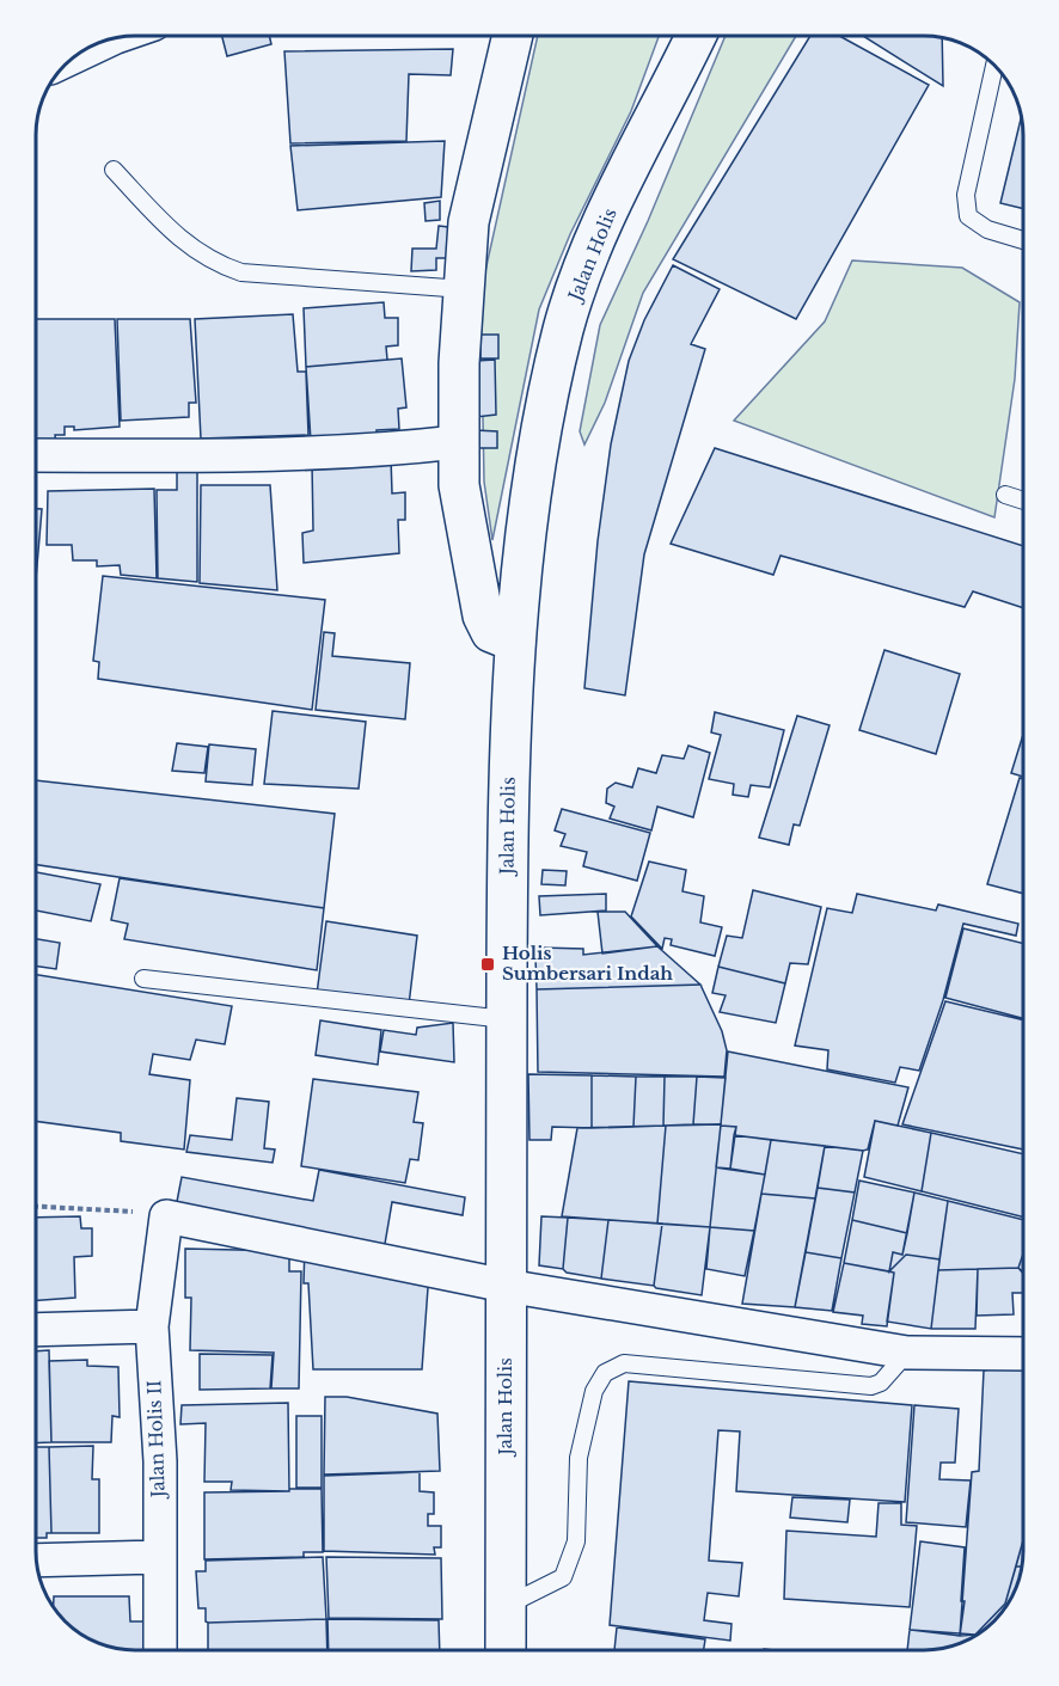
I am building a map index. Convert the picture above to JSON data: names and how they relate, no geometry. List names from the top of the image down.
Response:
{
  "streets": {
    "street": ["Jalan Holis", "Jalan Holis II"]
  },
  "places": {
    "transit": ["Holis Sumbersari Indah"]
  }
}
